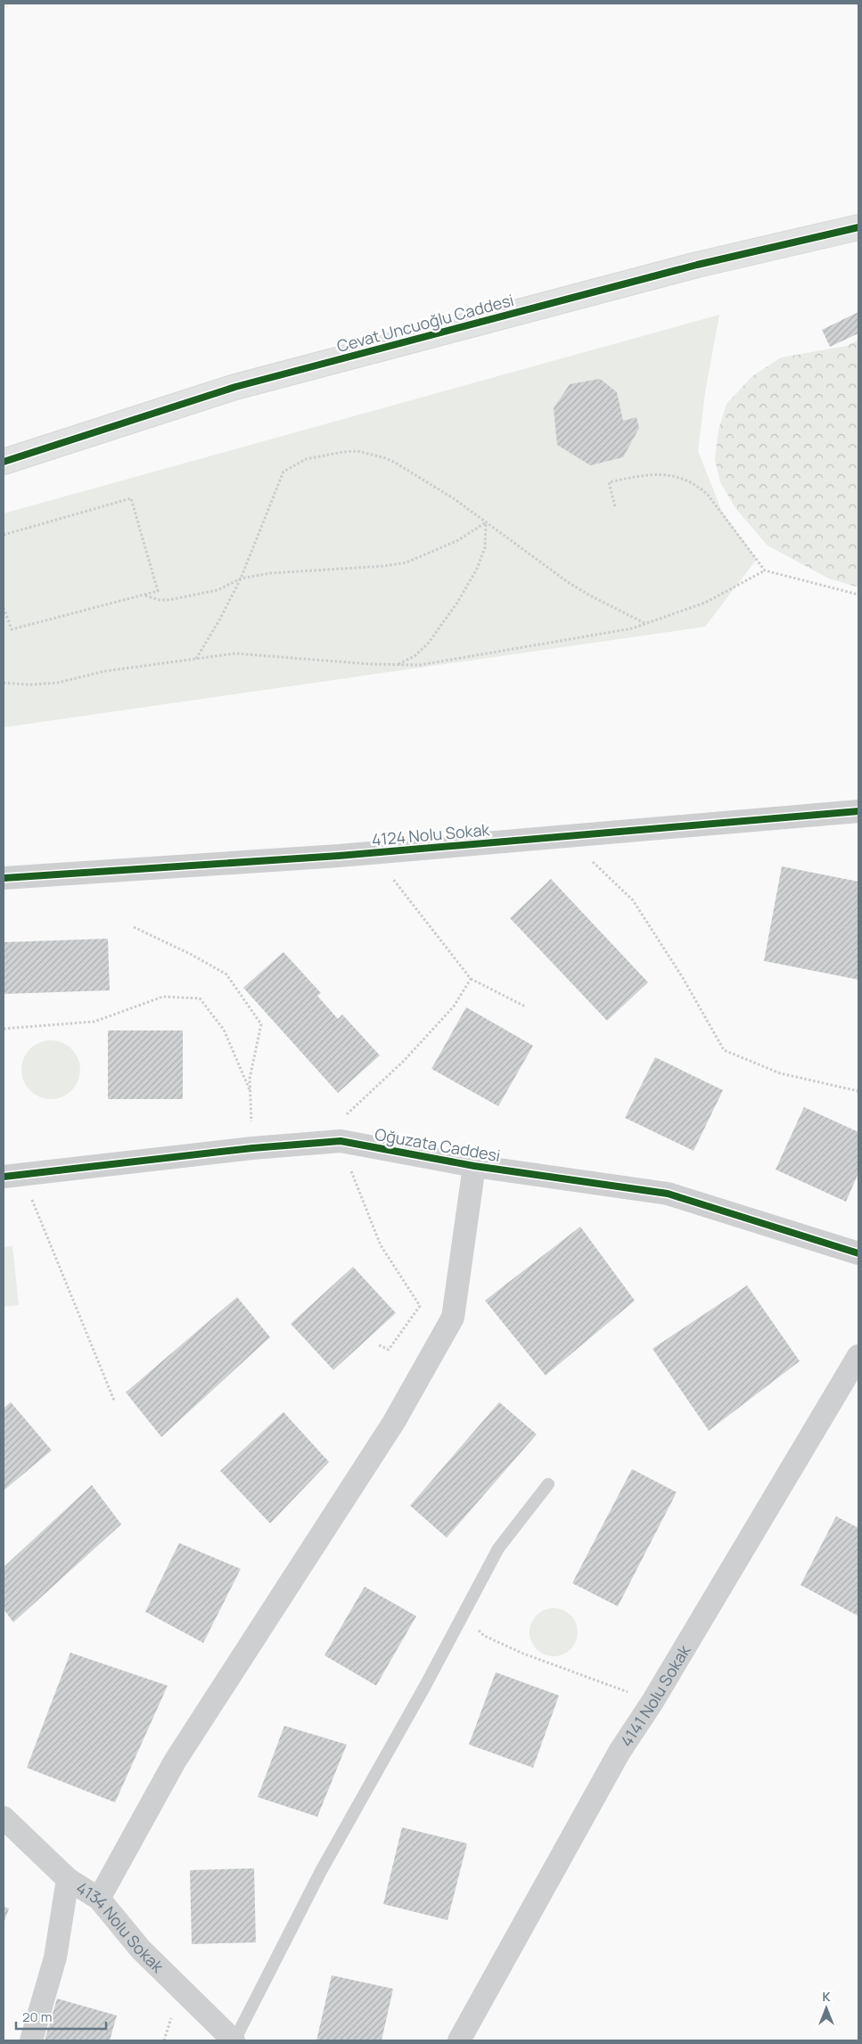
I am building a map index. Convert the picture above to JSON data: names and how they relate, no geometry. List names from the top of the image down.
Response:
{
  "streets": {
    "street": [
      "Cevat Uncuoğlu Caddesi",
      "4124 Nolu Sokak",
      "Oğuzata Caddesi",
      "4141 Nolu Sokak",
      "4134 Nolu Sokak"
    ]
  },
  "scale_bar": "20 m",
  "north": "top"
}
